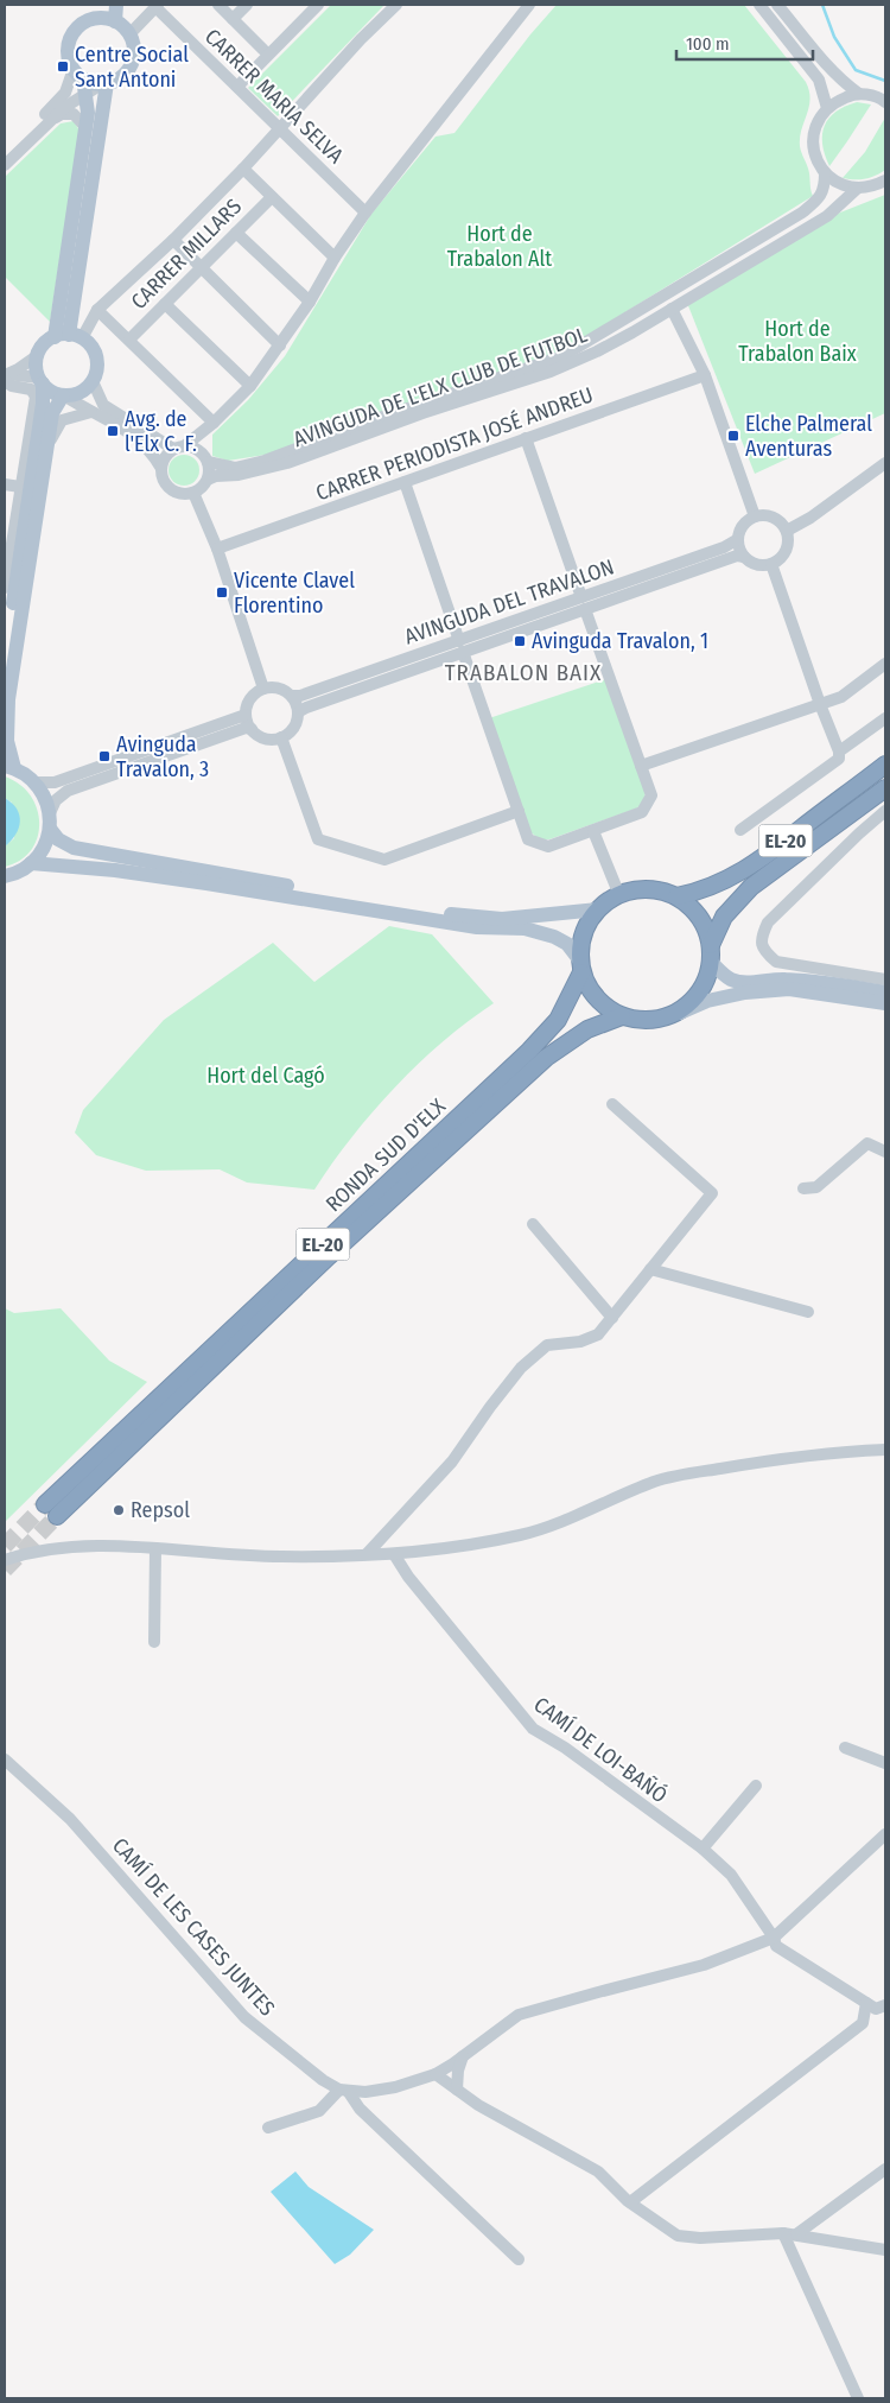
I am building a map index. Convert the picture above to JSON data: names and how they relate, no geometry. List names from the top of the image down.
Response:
{
  "streets": {
    "highway": ["EL-20", "RONDA SUD D'ELX"],
    "street": [
      "CARRER MARIA SELVA",
      "CARRER MILLARS",
      "AVINGUDA DE L'ELX CLUB DE FUTBOL",
      "CARRER PERIODISTA JOSÉ ANDREU",
      "AVINGUDA DEL TRAVALON",
      "CAMÍ DE LOI-BAÑÓ",
      "CAMÍ DE LES CASES JUNTES"
    ]
  },
  "crossings": [
    ["EL-20", "RONDA SUD D'ELX"]
  ],
  "districts": ["TRABALON BAIX"],
  "parks": ["Hort de Trabalon Alt", "Hort de Trabalon Baix", "Hort del Cagó"],
  "places": {
    "transit": [
      "Centre Social Sant Antoni",
      "Avg. de l'Elx C. F.",
      "Elche Palmeral Aventuras",
      "Vicente Clavel Florentino",
      "Avinguda Travalon, 1",
      "Avinguda Travalon, 3"
    ],
    "other": ["Repsol"]
  },
  "scale_bar": "100 m"
}
